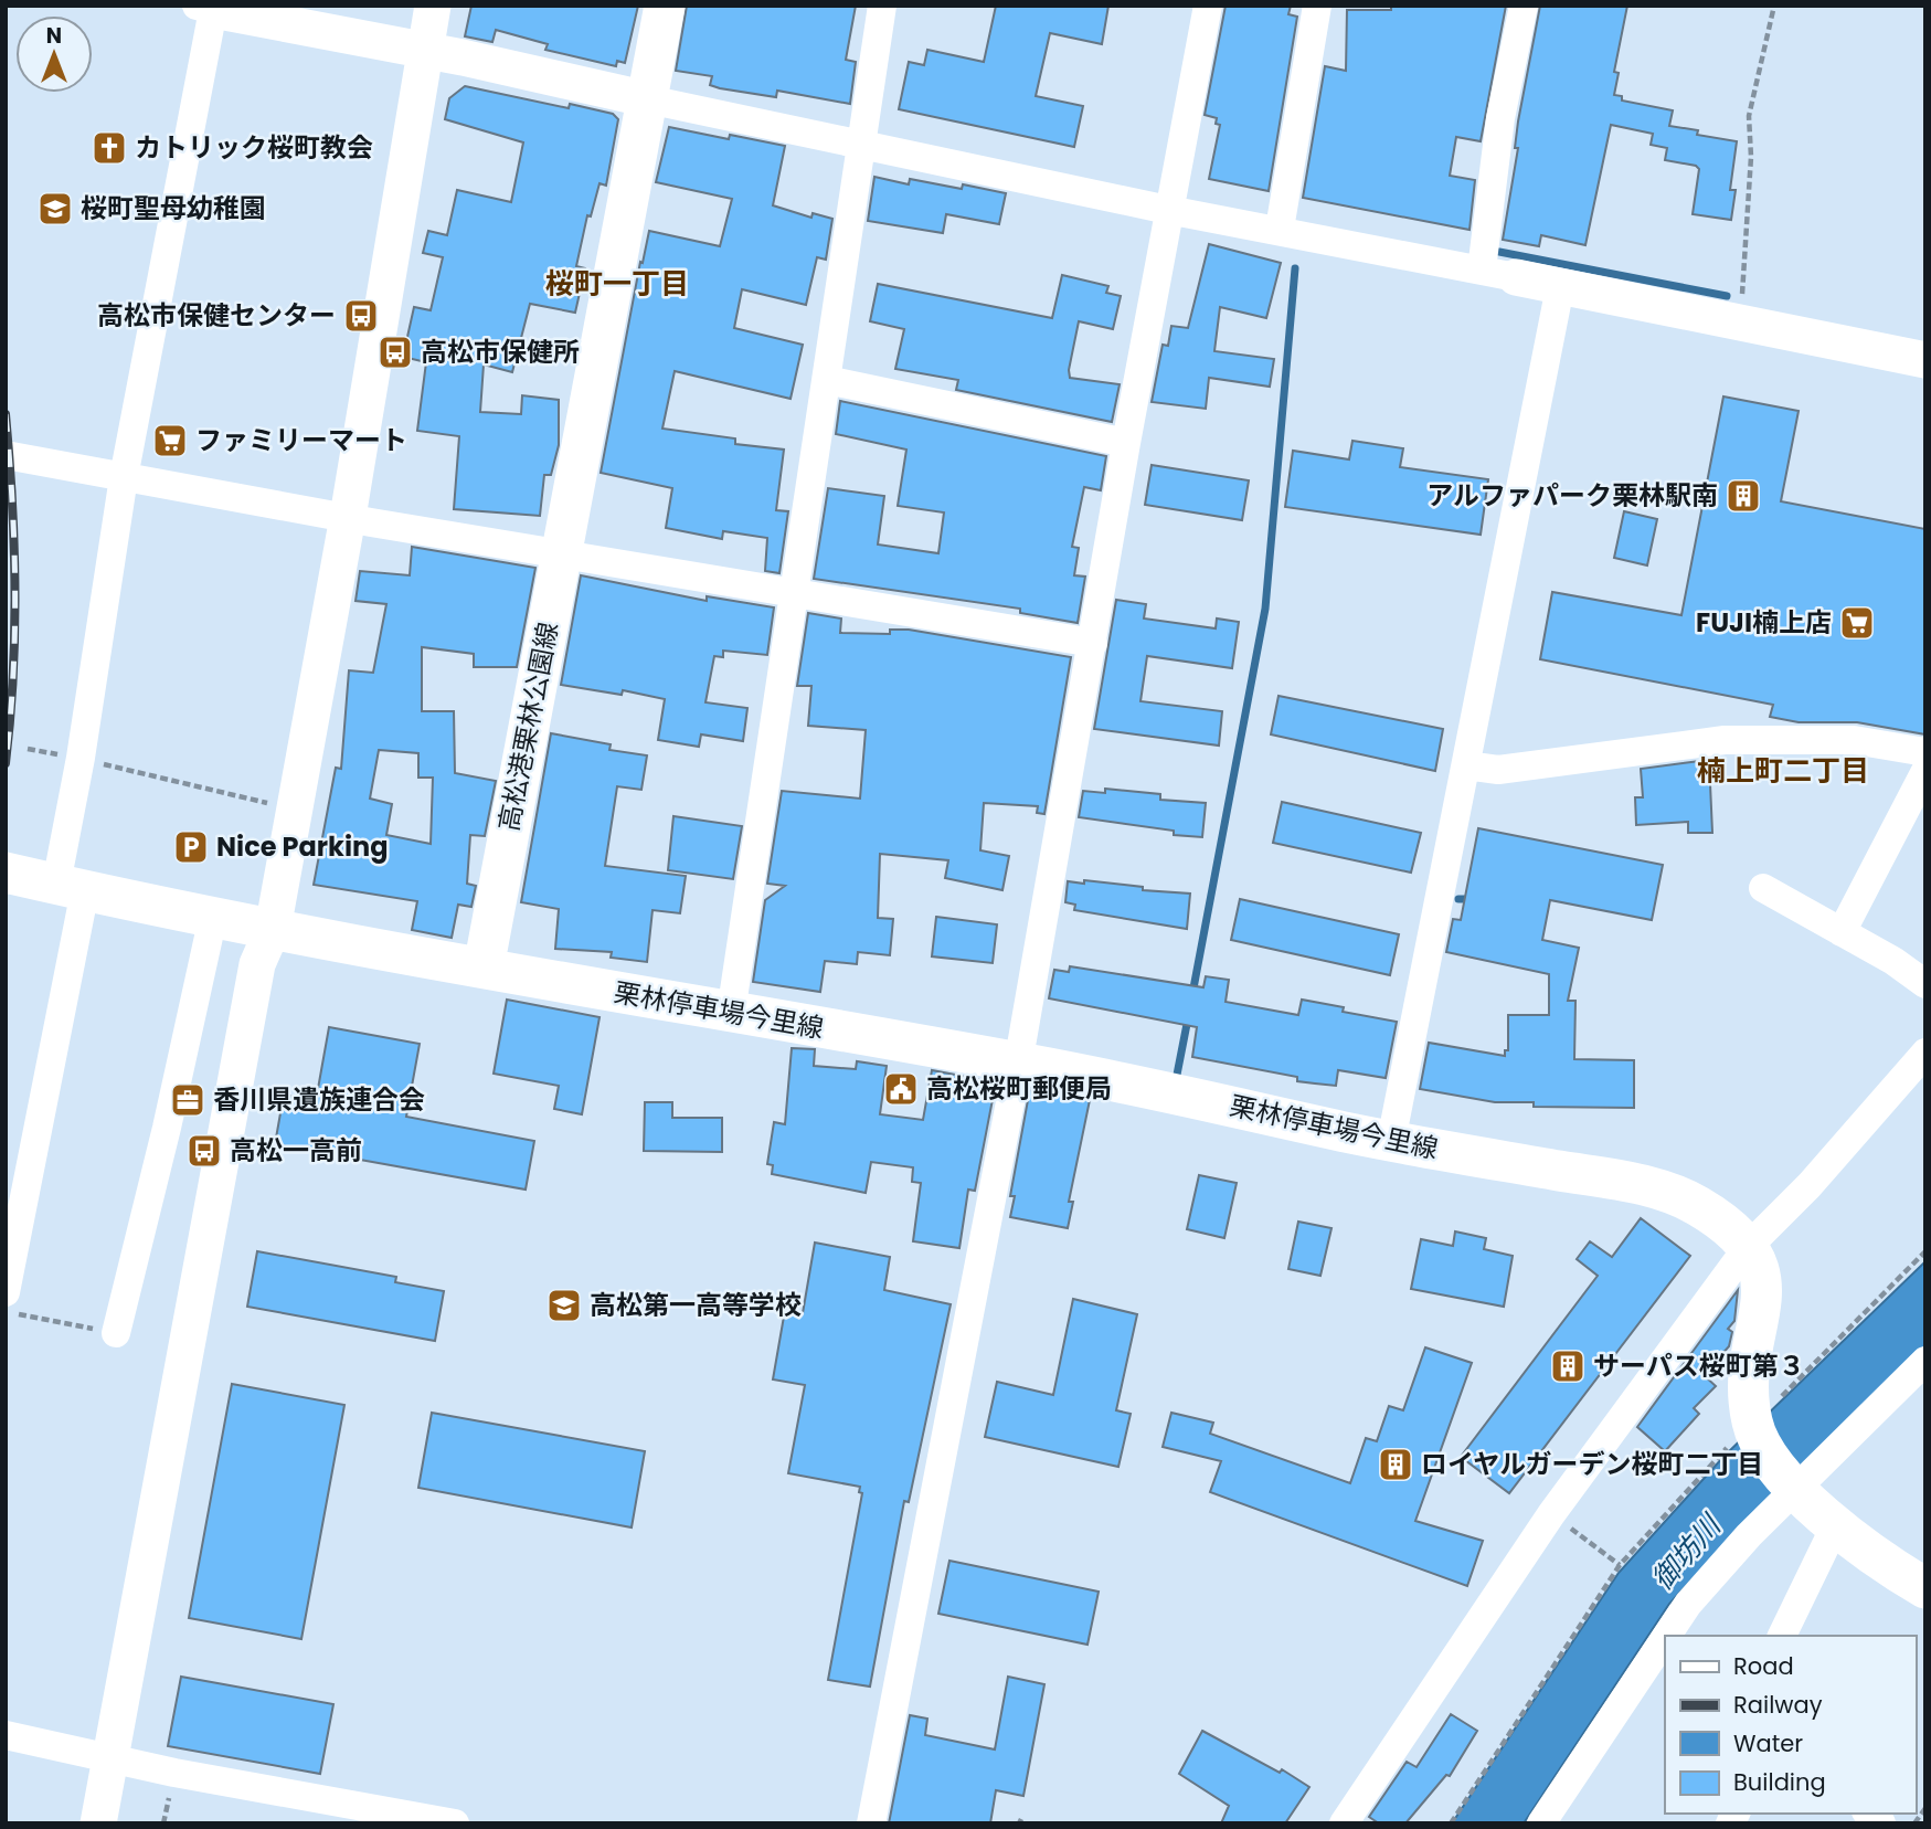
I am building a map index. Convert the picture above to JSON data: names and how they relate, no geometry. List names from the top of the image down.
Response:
{
  "streets": {
    "main road": ["高松港栗林公園線", "栗林停車場今里線"]
  },
  "crossings": [
    ["高松港栗林公園線", "栗林停車場今里線"]
  ],
  "districts": ["桜町一丁目", "楠上町二丁目"],
  "water": ["御坊川"],
  "places": {
    "church": ["カトリック桜町教会"],
    "school or university": ["桜町聖母幼稚園", "高松第一高等学校"],
    "bus stop": ["高松市保健センター", "高松市保健所", "高松一高前"],
    "supermarket": ["ファミリーマート", "FUJI楠上店"],
    "building": ["アルファパーク栗林駅南", "サーパス桜町第３", "ロイヤルガーデン桜町二丁目"],
    "parking": ["Nice Parking"],
    "public building": ["高松桜町郵便局"],
    "office": ["香川県遺族連合会"]
  },
  "legend": [
    "Road",
    "Railway",
    "Water",
    "Building"
  ],
  "north": "top"
}
